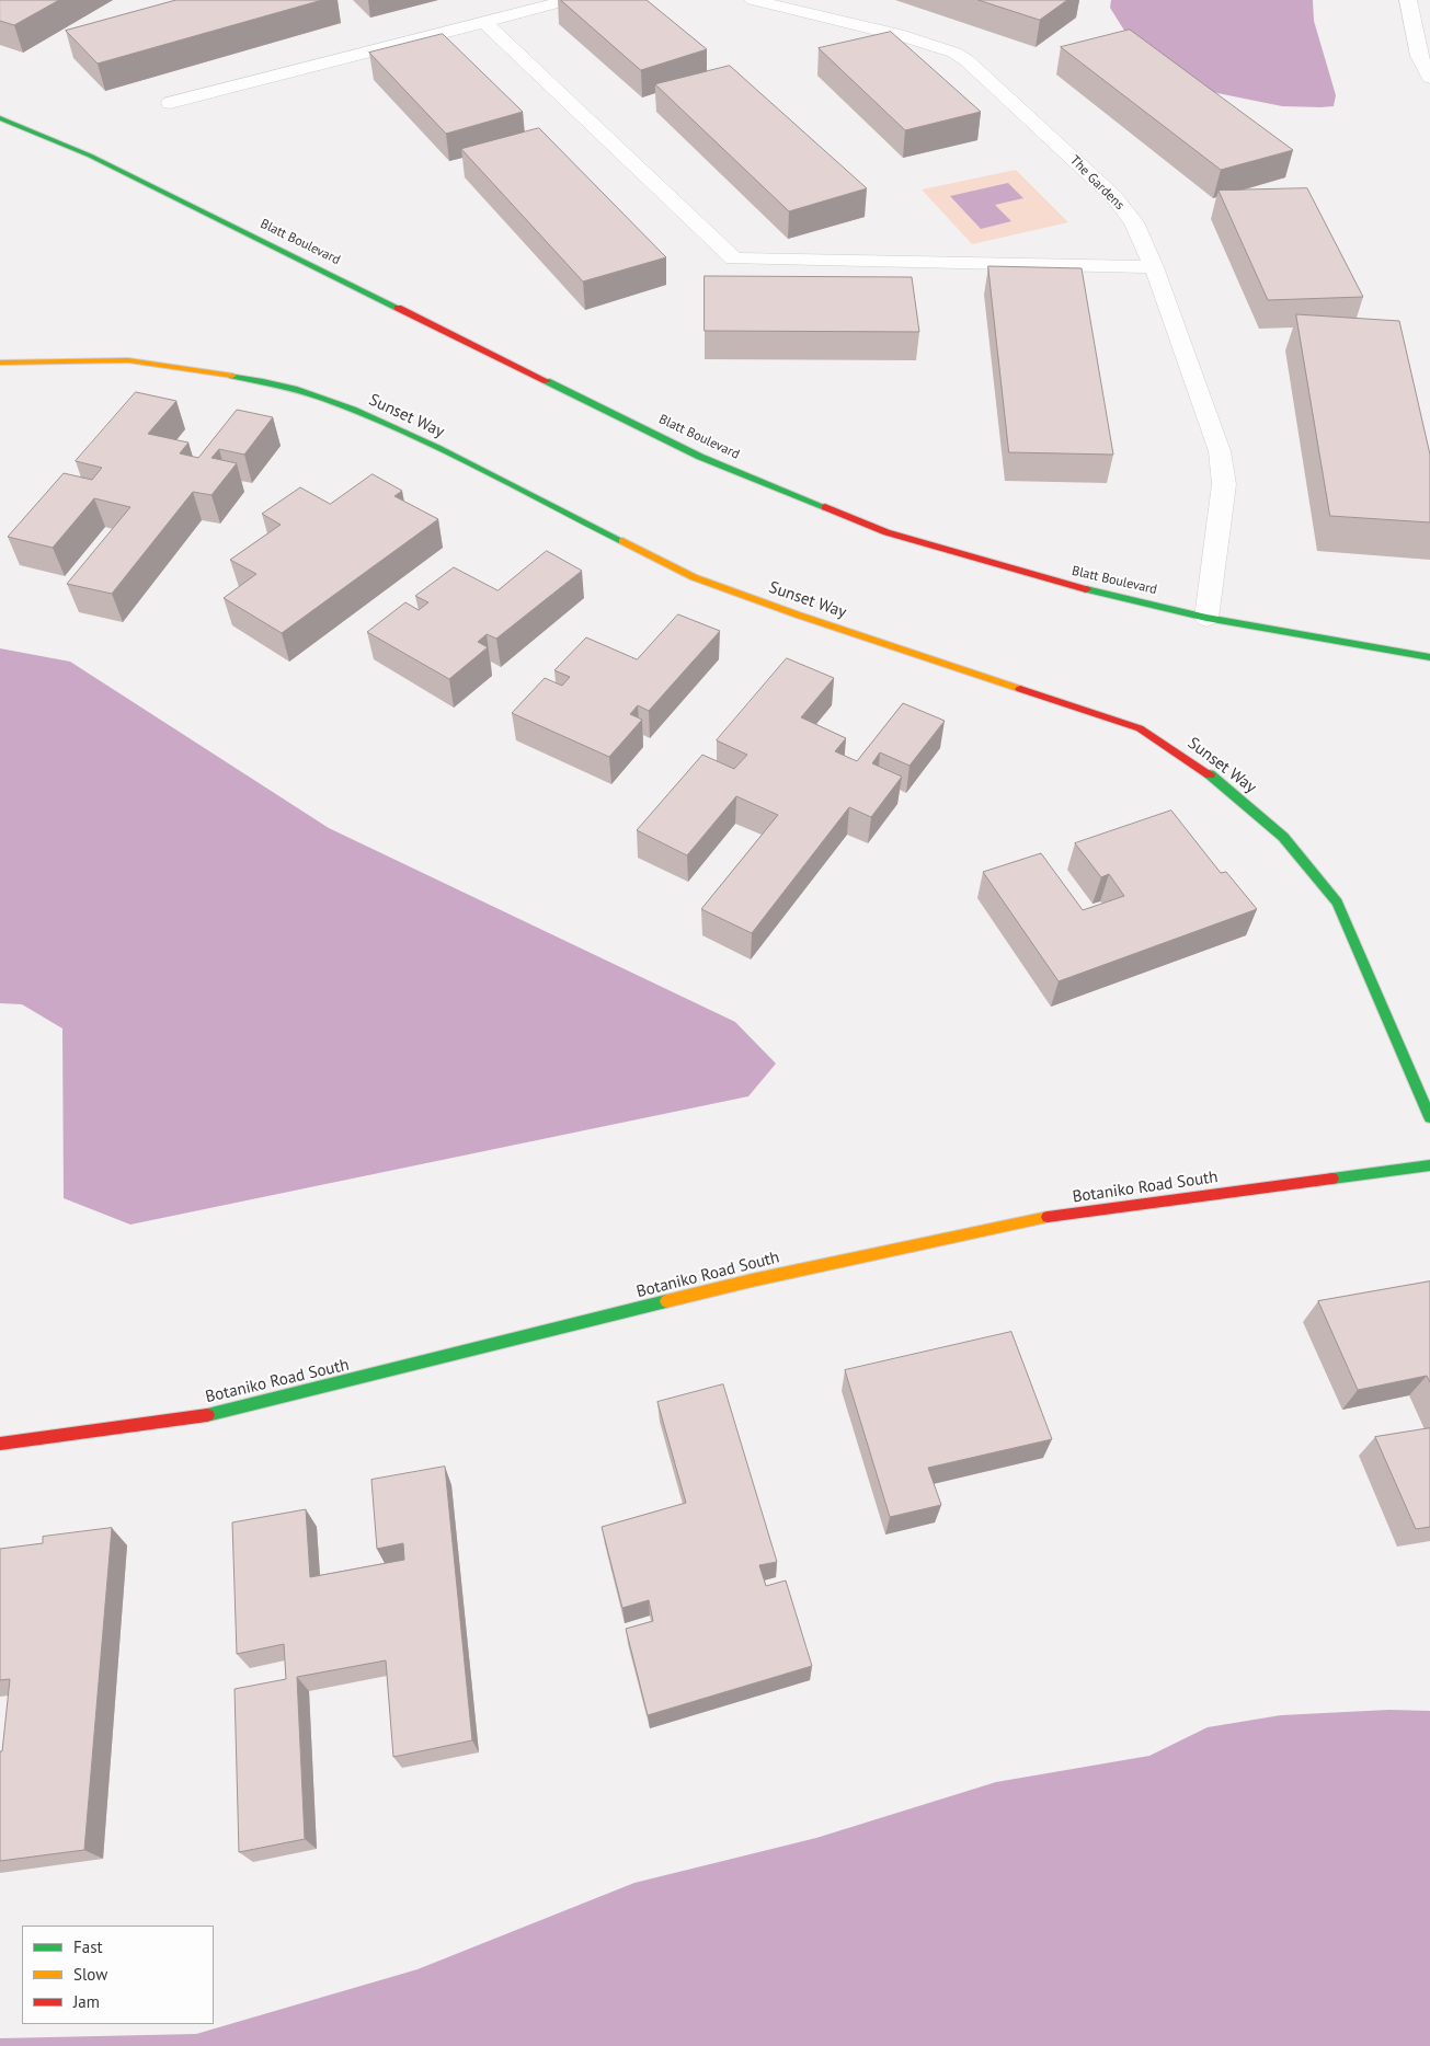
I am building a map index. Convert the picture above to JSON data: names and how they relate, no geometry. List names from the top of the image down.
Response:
{
  "streets": {
    "street": [
      "The Gardens",
      "Blatt Boulevard",
      "Sunset Way",
      "Botaniko Road South"
    ]
  },
  "crossings": [
    ["The Gardens", "Blatt Boulevard"]
  ],
  "legend": ["Fast", "Slow", "Jam"]
}
